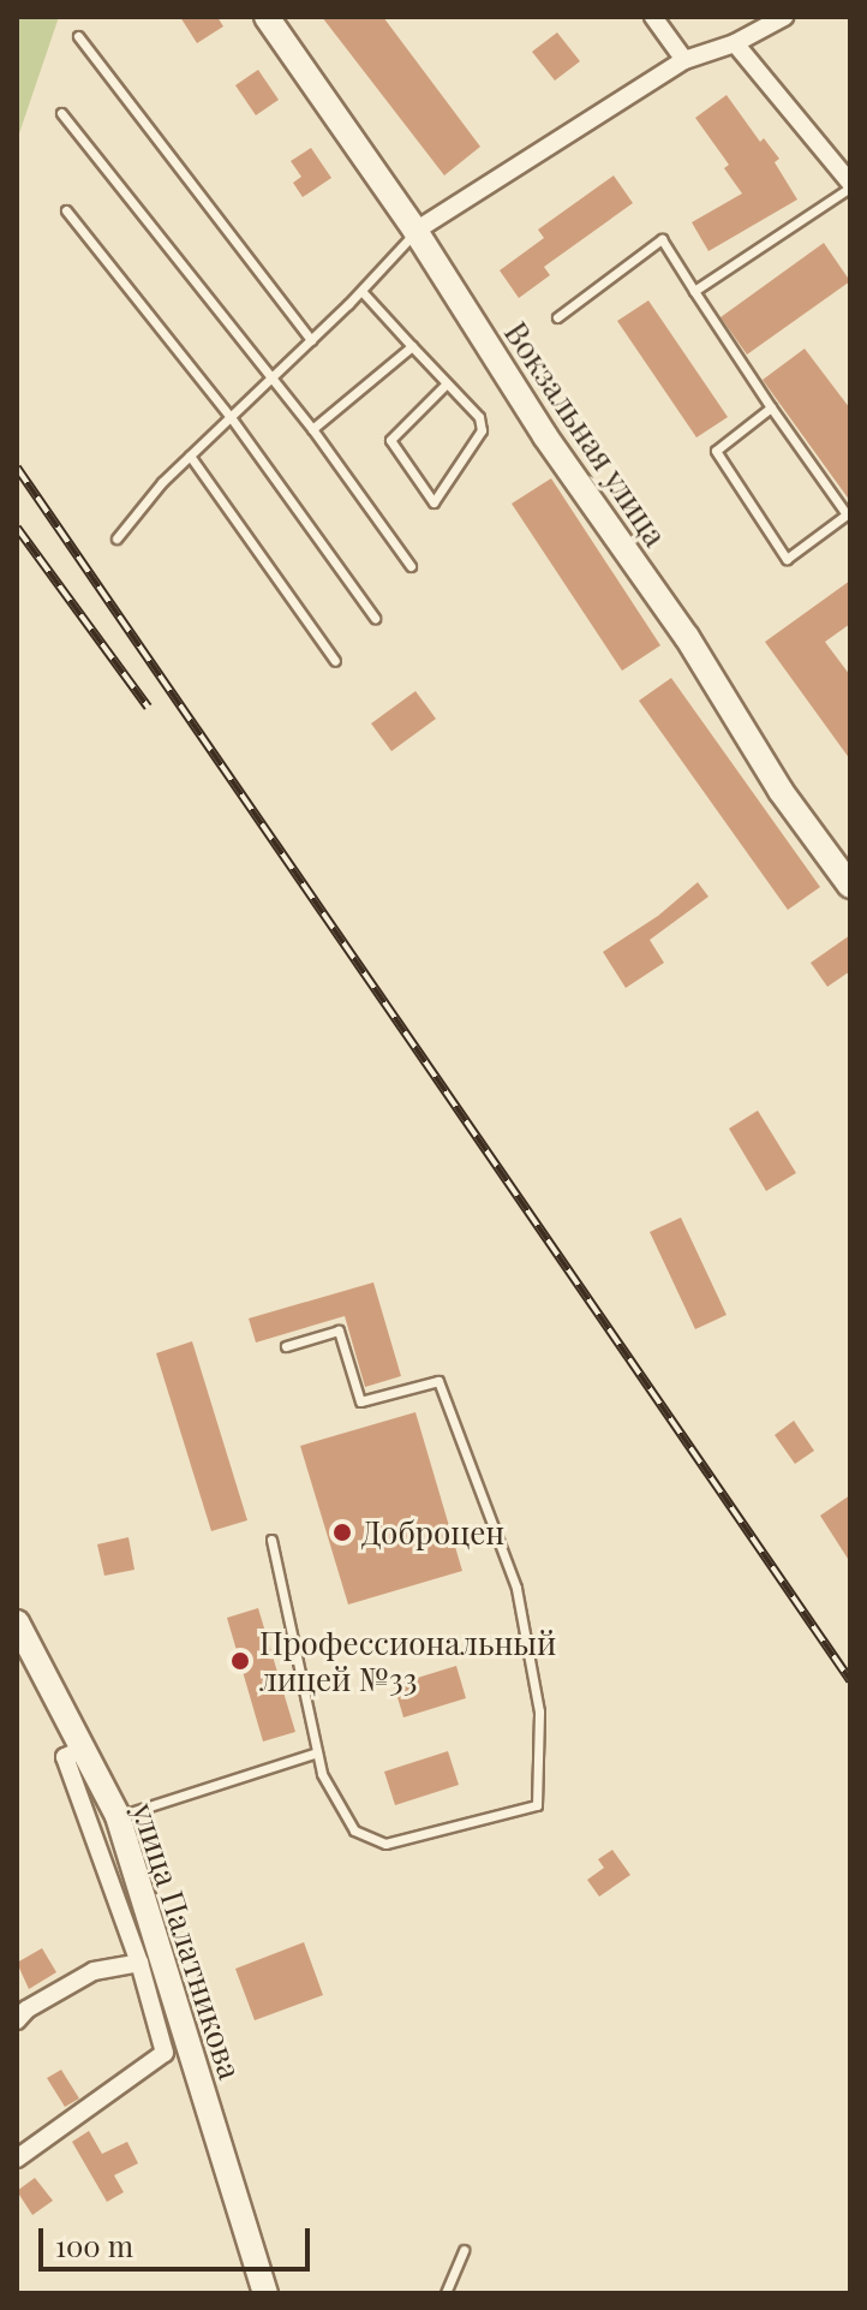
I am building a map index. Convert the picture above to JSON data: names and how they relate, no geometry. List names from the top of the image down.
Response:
{
  "streets": {
    "main road": ["Вокзальная улица", "улица Палатникова"]
  },
  "places": ["Доброцен", "Профессиональный лицей №33"],
  "scale_bar": "100 m"
}
